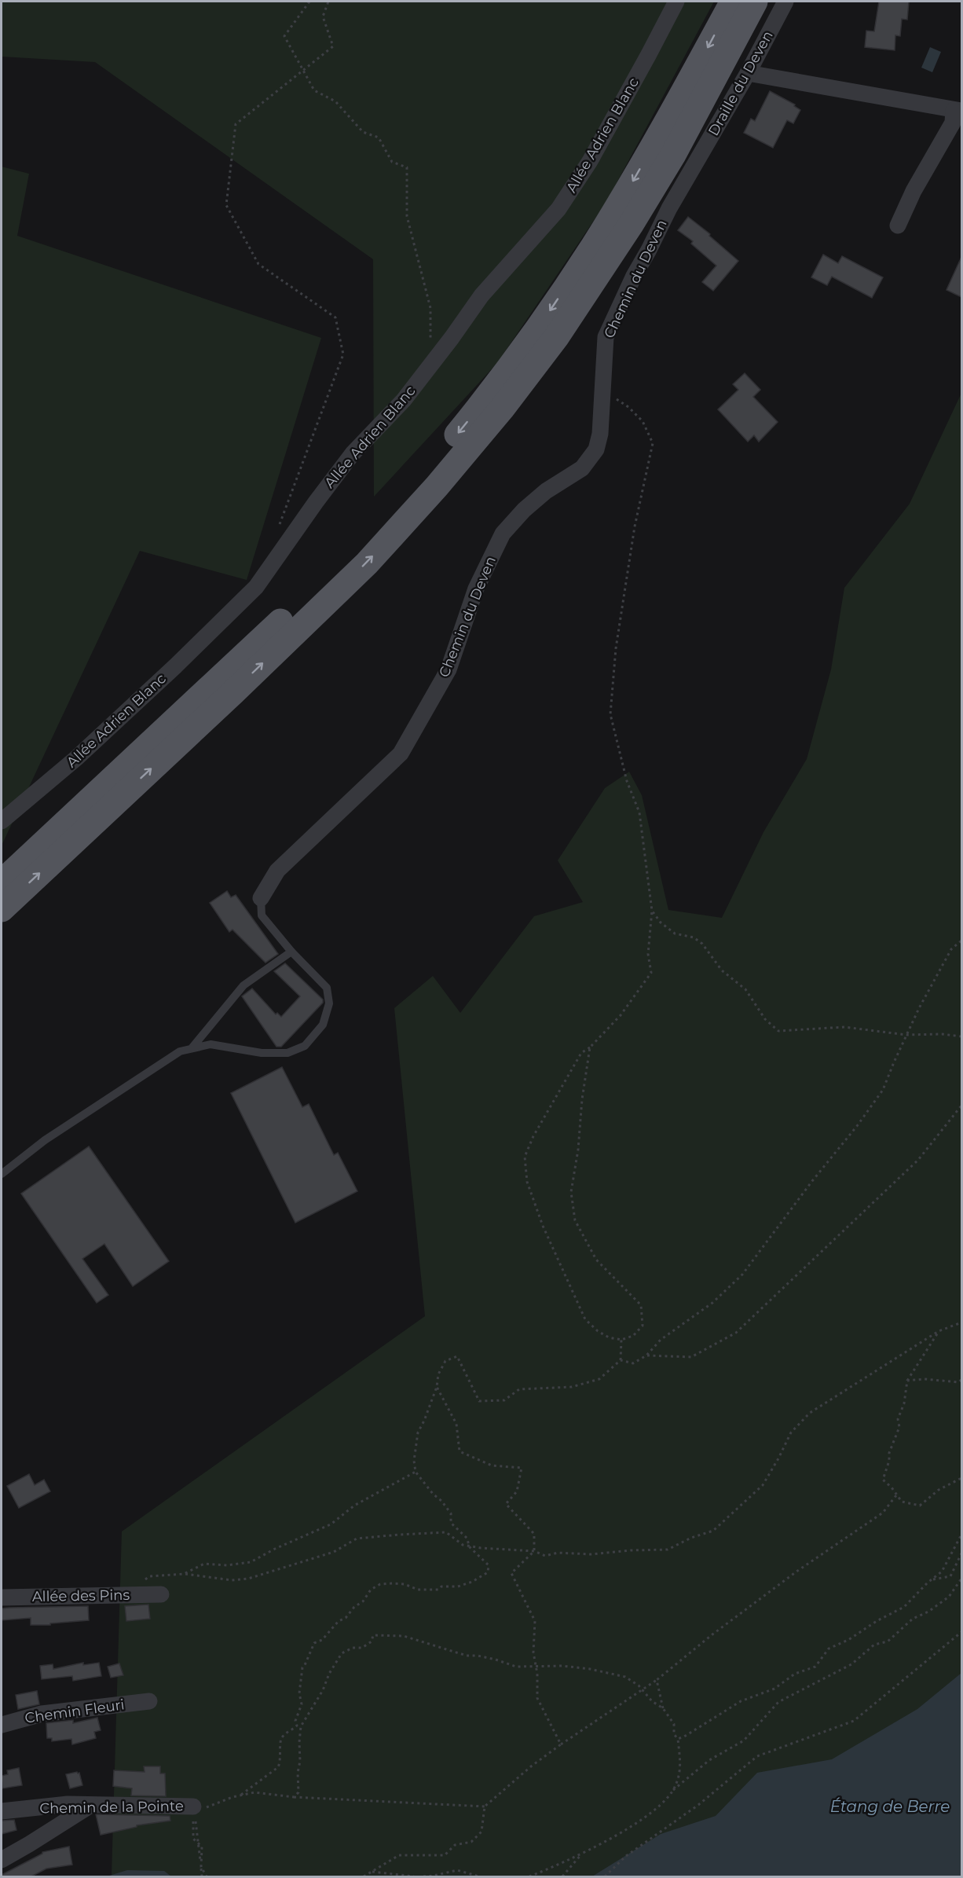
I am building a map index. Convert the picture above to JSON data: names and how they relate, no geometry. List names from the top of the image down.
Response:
{
  "streets": {
    "street": [
      "Draille du Deven",
      "Allée Adrien Blanc",
      "Chemin du Deven",
      "Allée des Pins",
      "Chemin Fleuri",
      "Chemin de la Pointe"
    ]
  },
  "crossings": [
    ["Draille du Deven", "Chemin du Deven"]
  ],
  "water": ["Étang de Berre"]
}
